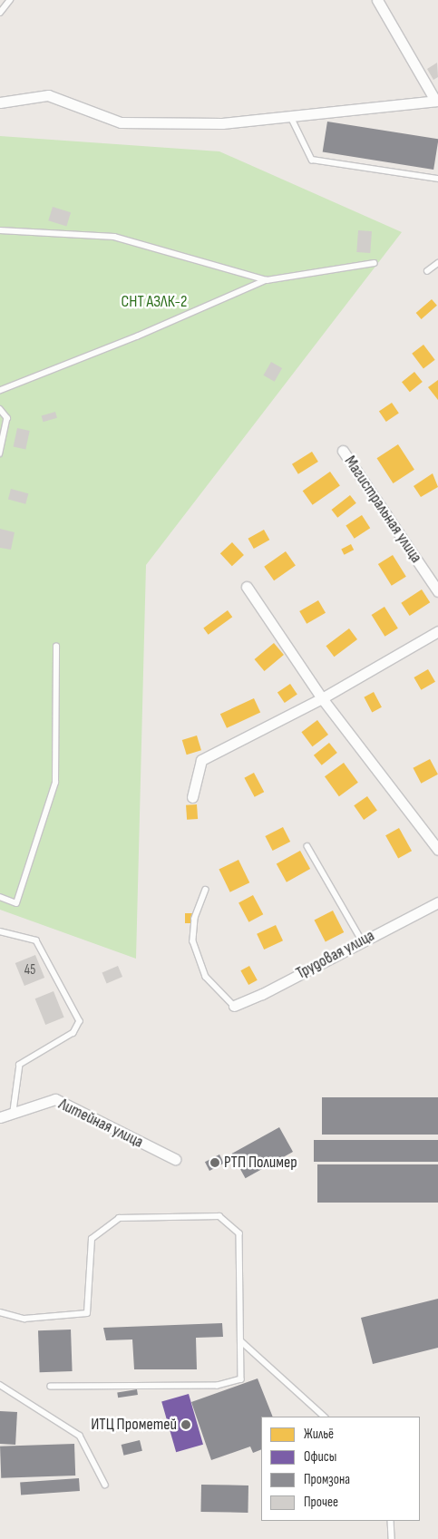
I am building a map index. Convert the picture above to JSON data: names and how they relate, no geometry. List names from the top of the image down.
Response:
{
  "streets": {
    "street": ["Магистральная улица", "Трудовая улица", "Литейная улица"]
  },
  "parks": ["СНТ АЗЛК-2"],
  "places": ["РТП Полимер", "ИТЦ Прометей"],
  "house_numbers": ["45"],
  "legend": [
    "Жильё",
    "Офисы",
    "Промзона",
    "Прочее"
  ]
}
